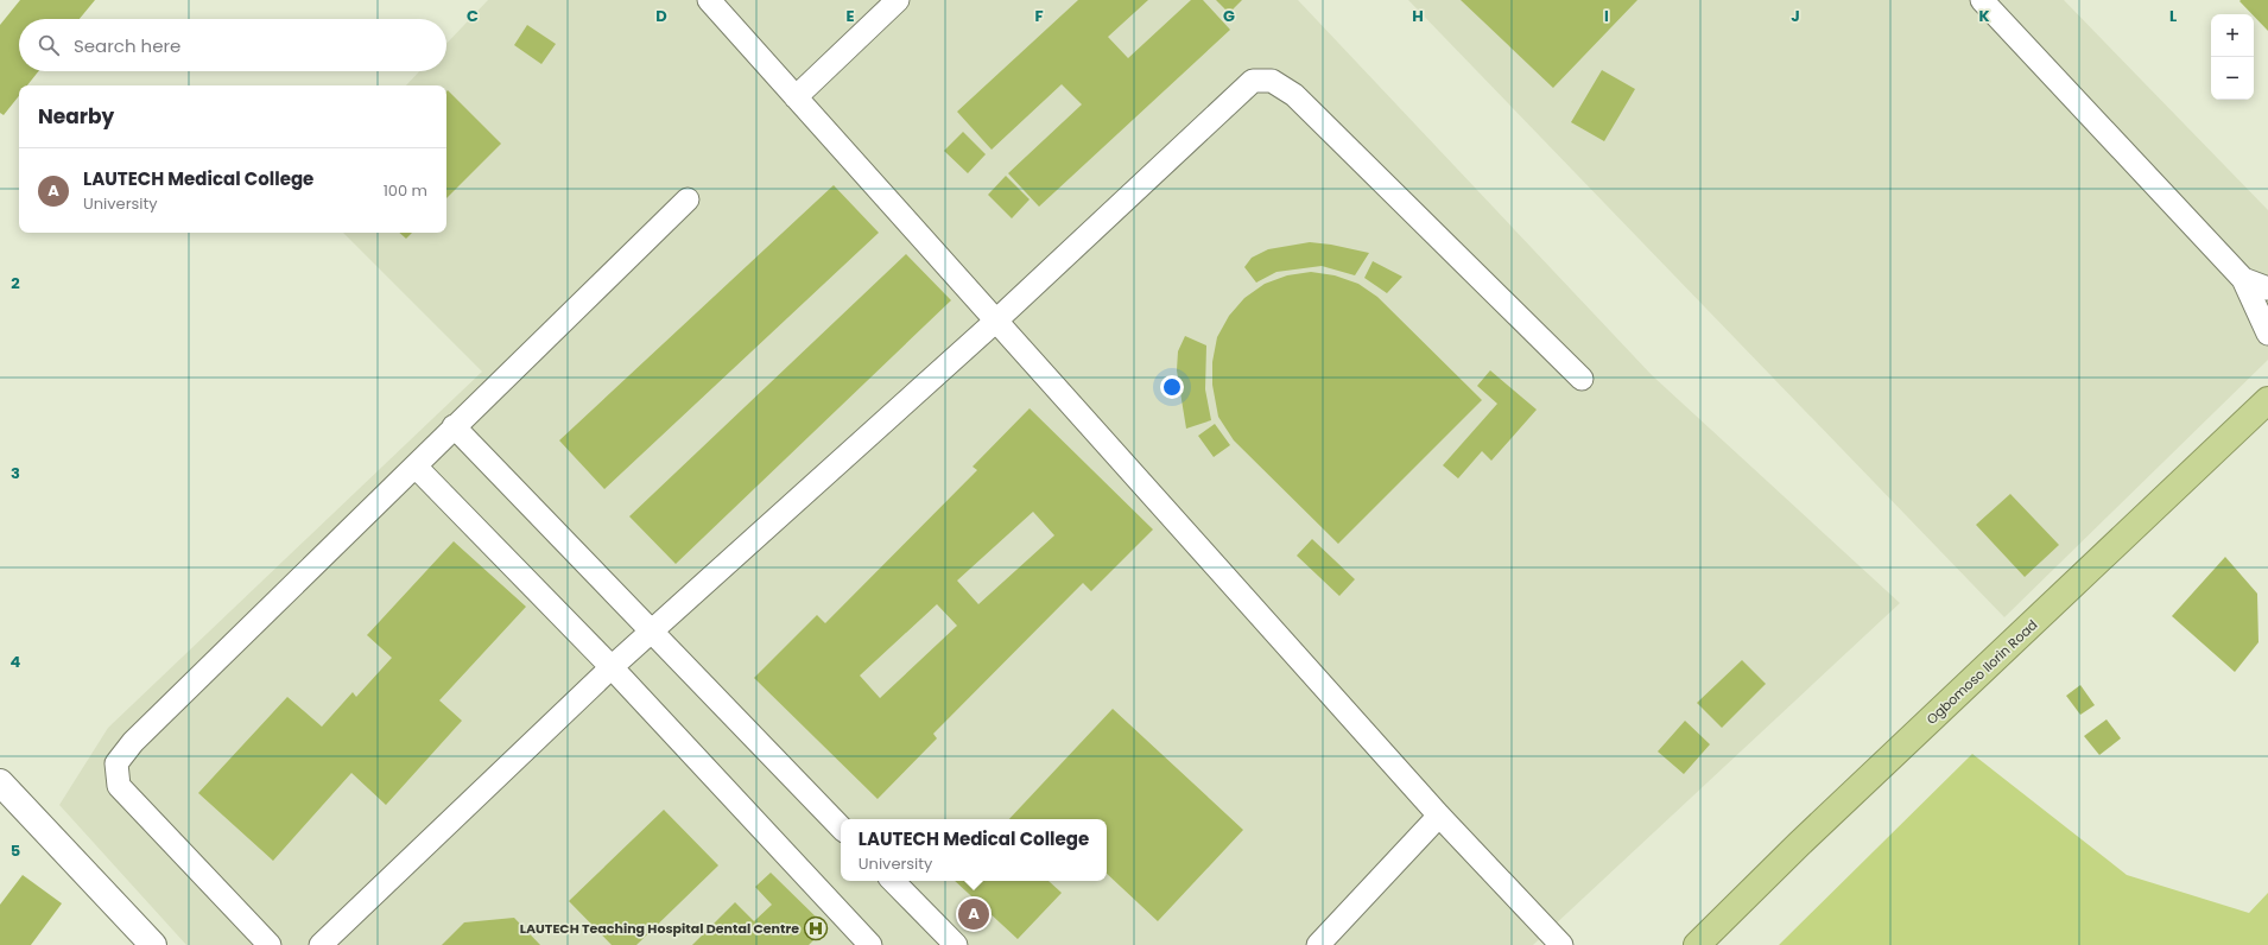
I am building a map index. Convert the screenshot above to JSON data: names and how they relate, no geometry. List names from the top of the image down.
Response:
{
  "streets": {
    "highway": ["Ogbomoso Ilorin Road"]
  },
  "places": {
    "hospital": ["LAUTECH Teaching Hospital Dental Centre"]
  },
  "page": {
    "map_buttons": ["+", "−"],
    "search": "Search here",
    "heading": "Nearby",
    "list": [
      {
        "mark": "A",
        "name": "LAUTECH Medical College",
        "note": "University",
        "value": "100 m"
      }
    ],
    "popup": ["LAUTECH Medical College", "University"],
    "pins": "A"
  },
  "grid": {
    "columns": [
      "C",
      "D",
      "E",
      "F",
      "G",
      "H",
      "I",
      "J",
      "K",
      "L"
    ],
    "rows": [
      "2",
      "3",
      "4",
      "5"
    ]
  }
}
